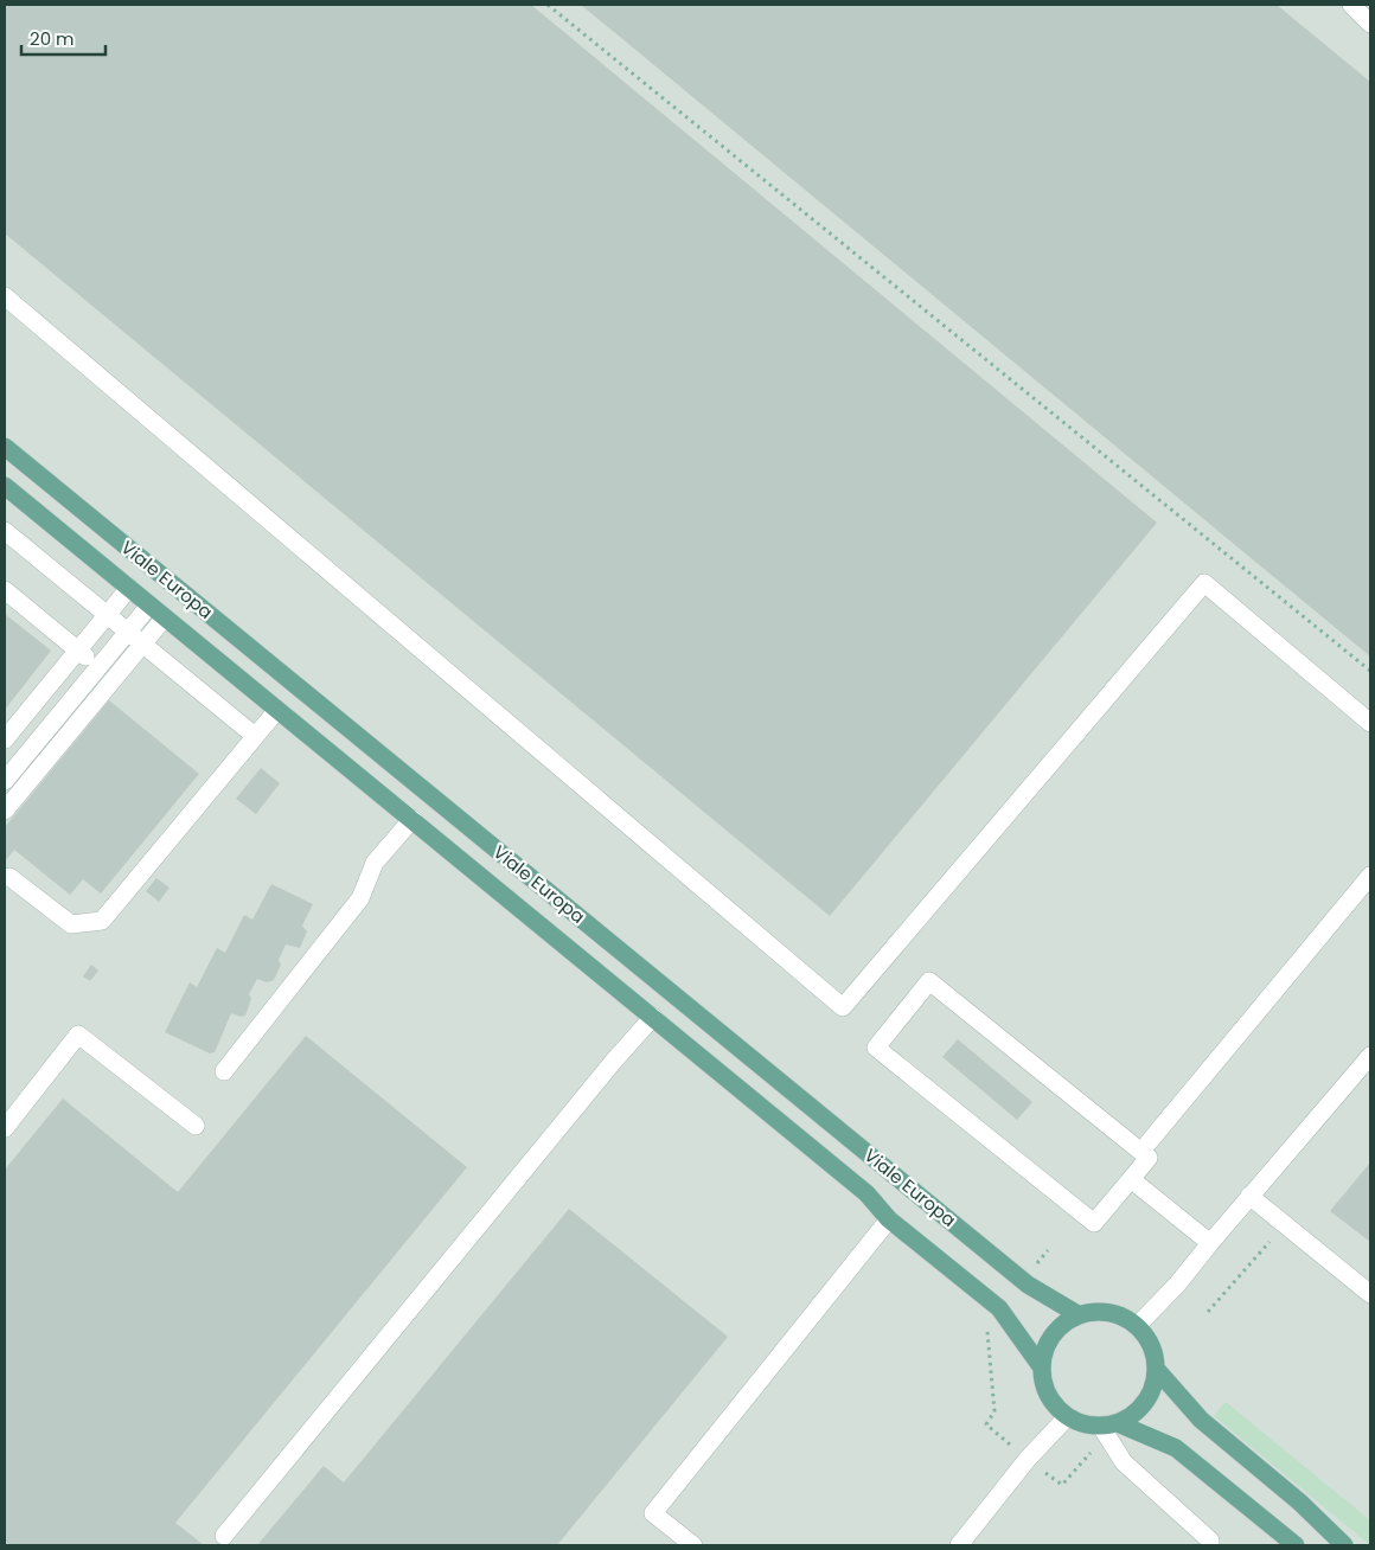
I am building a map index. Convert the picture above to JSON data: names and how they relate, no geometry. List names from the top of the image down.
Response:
{
  "streets": {
    "main road": ["Viale Europa"]
  },
  "scale_bar": "20 m"
}
